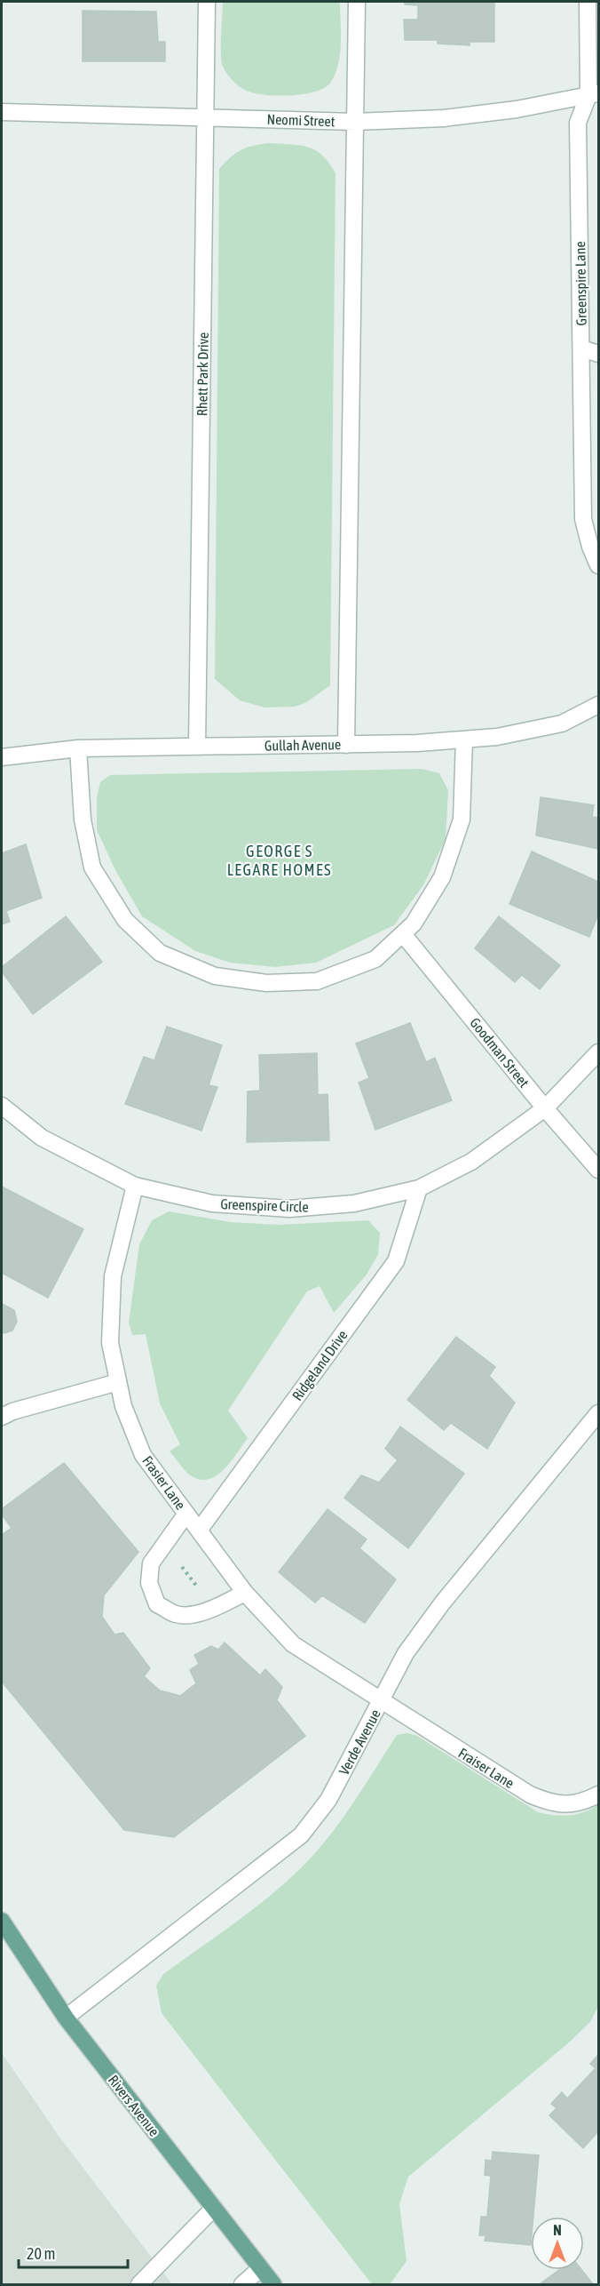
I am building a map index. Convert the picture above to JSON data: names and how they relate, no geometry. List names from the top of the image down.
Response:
{
  "streets": {
    "main road": ["Rivers Avenue"],
    "street": [
      "Neomi Street",
      "Greenspire Lane",
      "Rhett Park Drive",
      "Gullah Avenue",
      "Goodman Street",
      "Greenspire Circle",
      "Ridgeland Drive",
      "Frasier Lane",
      "Verde Avenue",
      "Fraiser Lane"
    ]
  },
  "crossings": [
    ["Neomi Street", "Greenspire Lane"],
    ["Neomi Street", "Rhett Park Drive"],
    ["Rhett Park Drive", "Gullah Avenue"],
    ["Goodman Street", "Greenspire Circle"],
    ["Greenspire Circle", "Ridgeland Drive"],
    ["Greenspire Circle", "Frasier Lane"],
    ["Ridgeland Drive", "Frasier Lane"],
    ["Frasier Lane", "Verde Avenue"],
    ["Frasier Lane", "Fraiser Lane"],
    ["Verde Avenue", "Fraiser Lane"],
    ["Verde Avenue", "Rivers Avenue"]
  ],
  "districts": ["GEORGE S LEGARE HOMES"],
  "scale_bar": "20 m",
  "north": "top"
}
